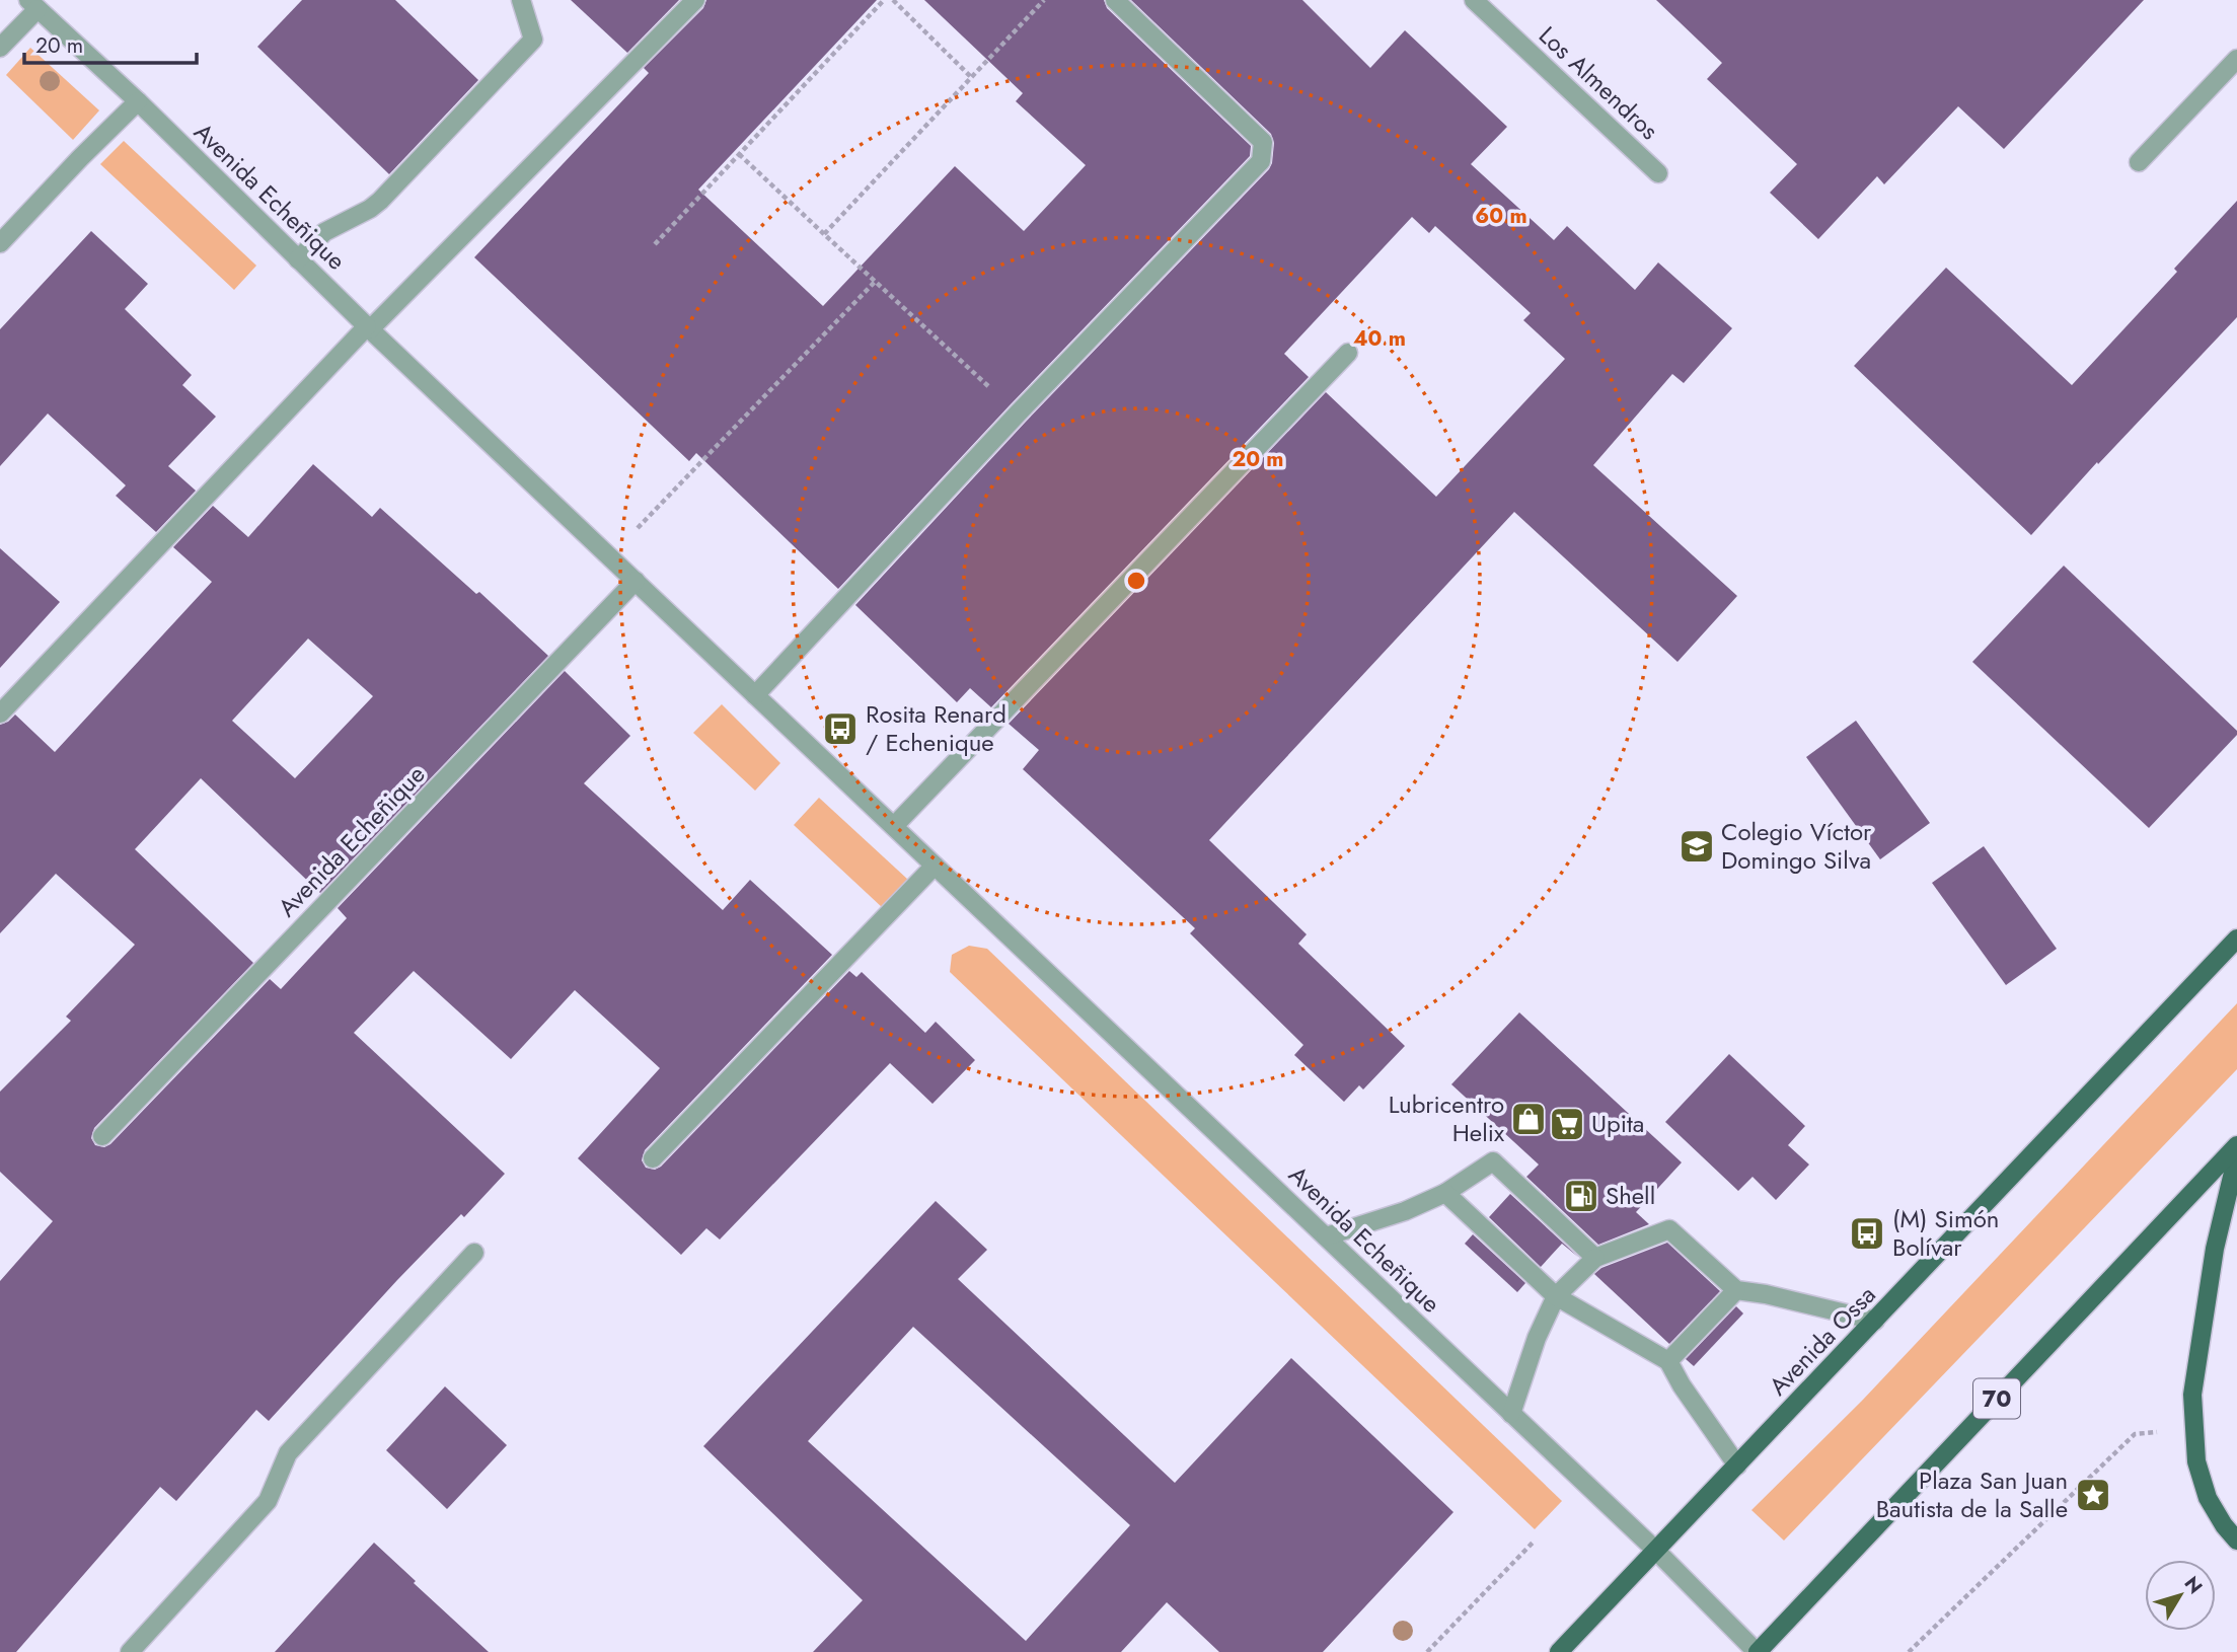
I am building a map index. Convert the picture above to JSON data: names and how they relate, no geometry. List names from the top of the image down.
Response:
{
  "streets": {
    "main road": ["Avenida Ossa", "70"],
    "street": ["Los Almendros", "Avenida Echeñique"]
  },
  "crossings": [
    ["Avenida Echeñique", "Avenida Ossa"],
    ["Avenida Echeñique", "70"]
  ],
  "places": {
    "bus stop": ["Rosita Renard / Echenique", "(M) Simón Bolívar"],
    "school or university": ["Colegio Víctor Domingo Silva"],
    "shop": ["Lubricentro Helix"],
    "supermarket": ["Upita"],
    "fuel station": ["Shell"],
    "place": ["Plaza San Juan Bautista de la Salle"]
  },
  "scale_bar": "20 m",
  "north": "top right",
  "rings": ["60 m", "40 m", "20 m"]
}
